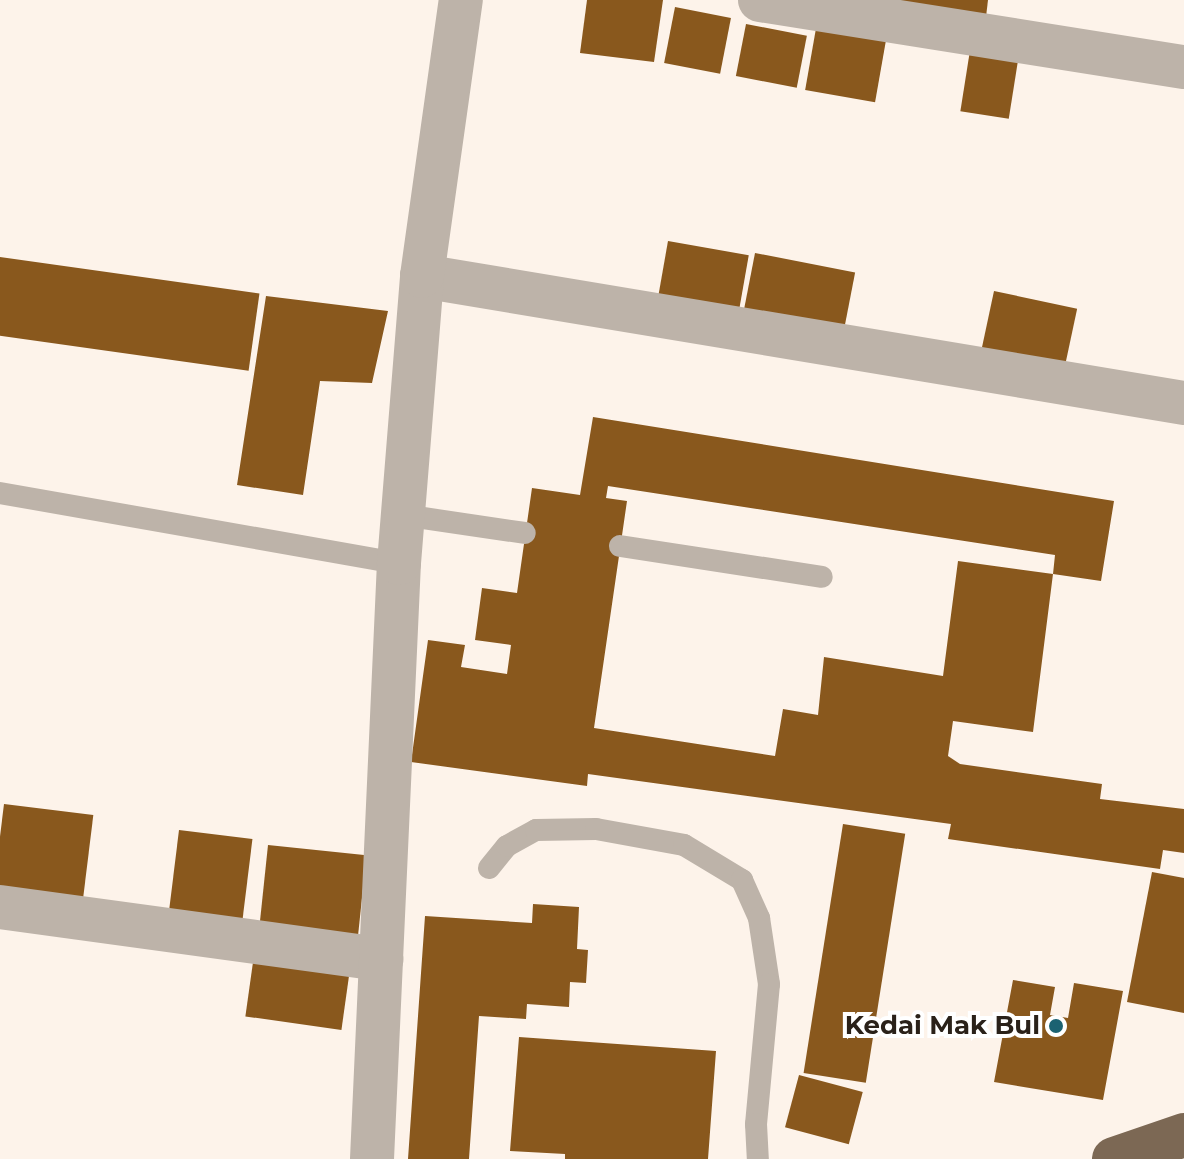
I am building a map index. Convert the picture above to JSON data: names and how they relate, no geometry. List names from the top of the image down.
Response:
{
  "places": ["Kedai Mak Bul"]
}
